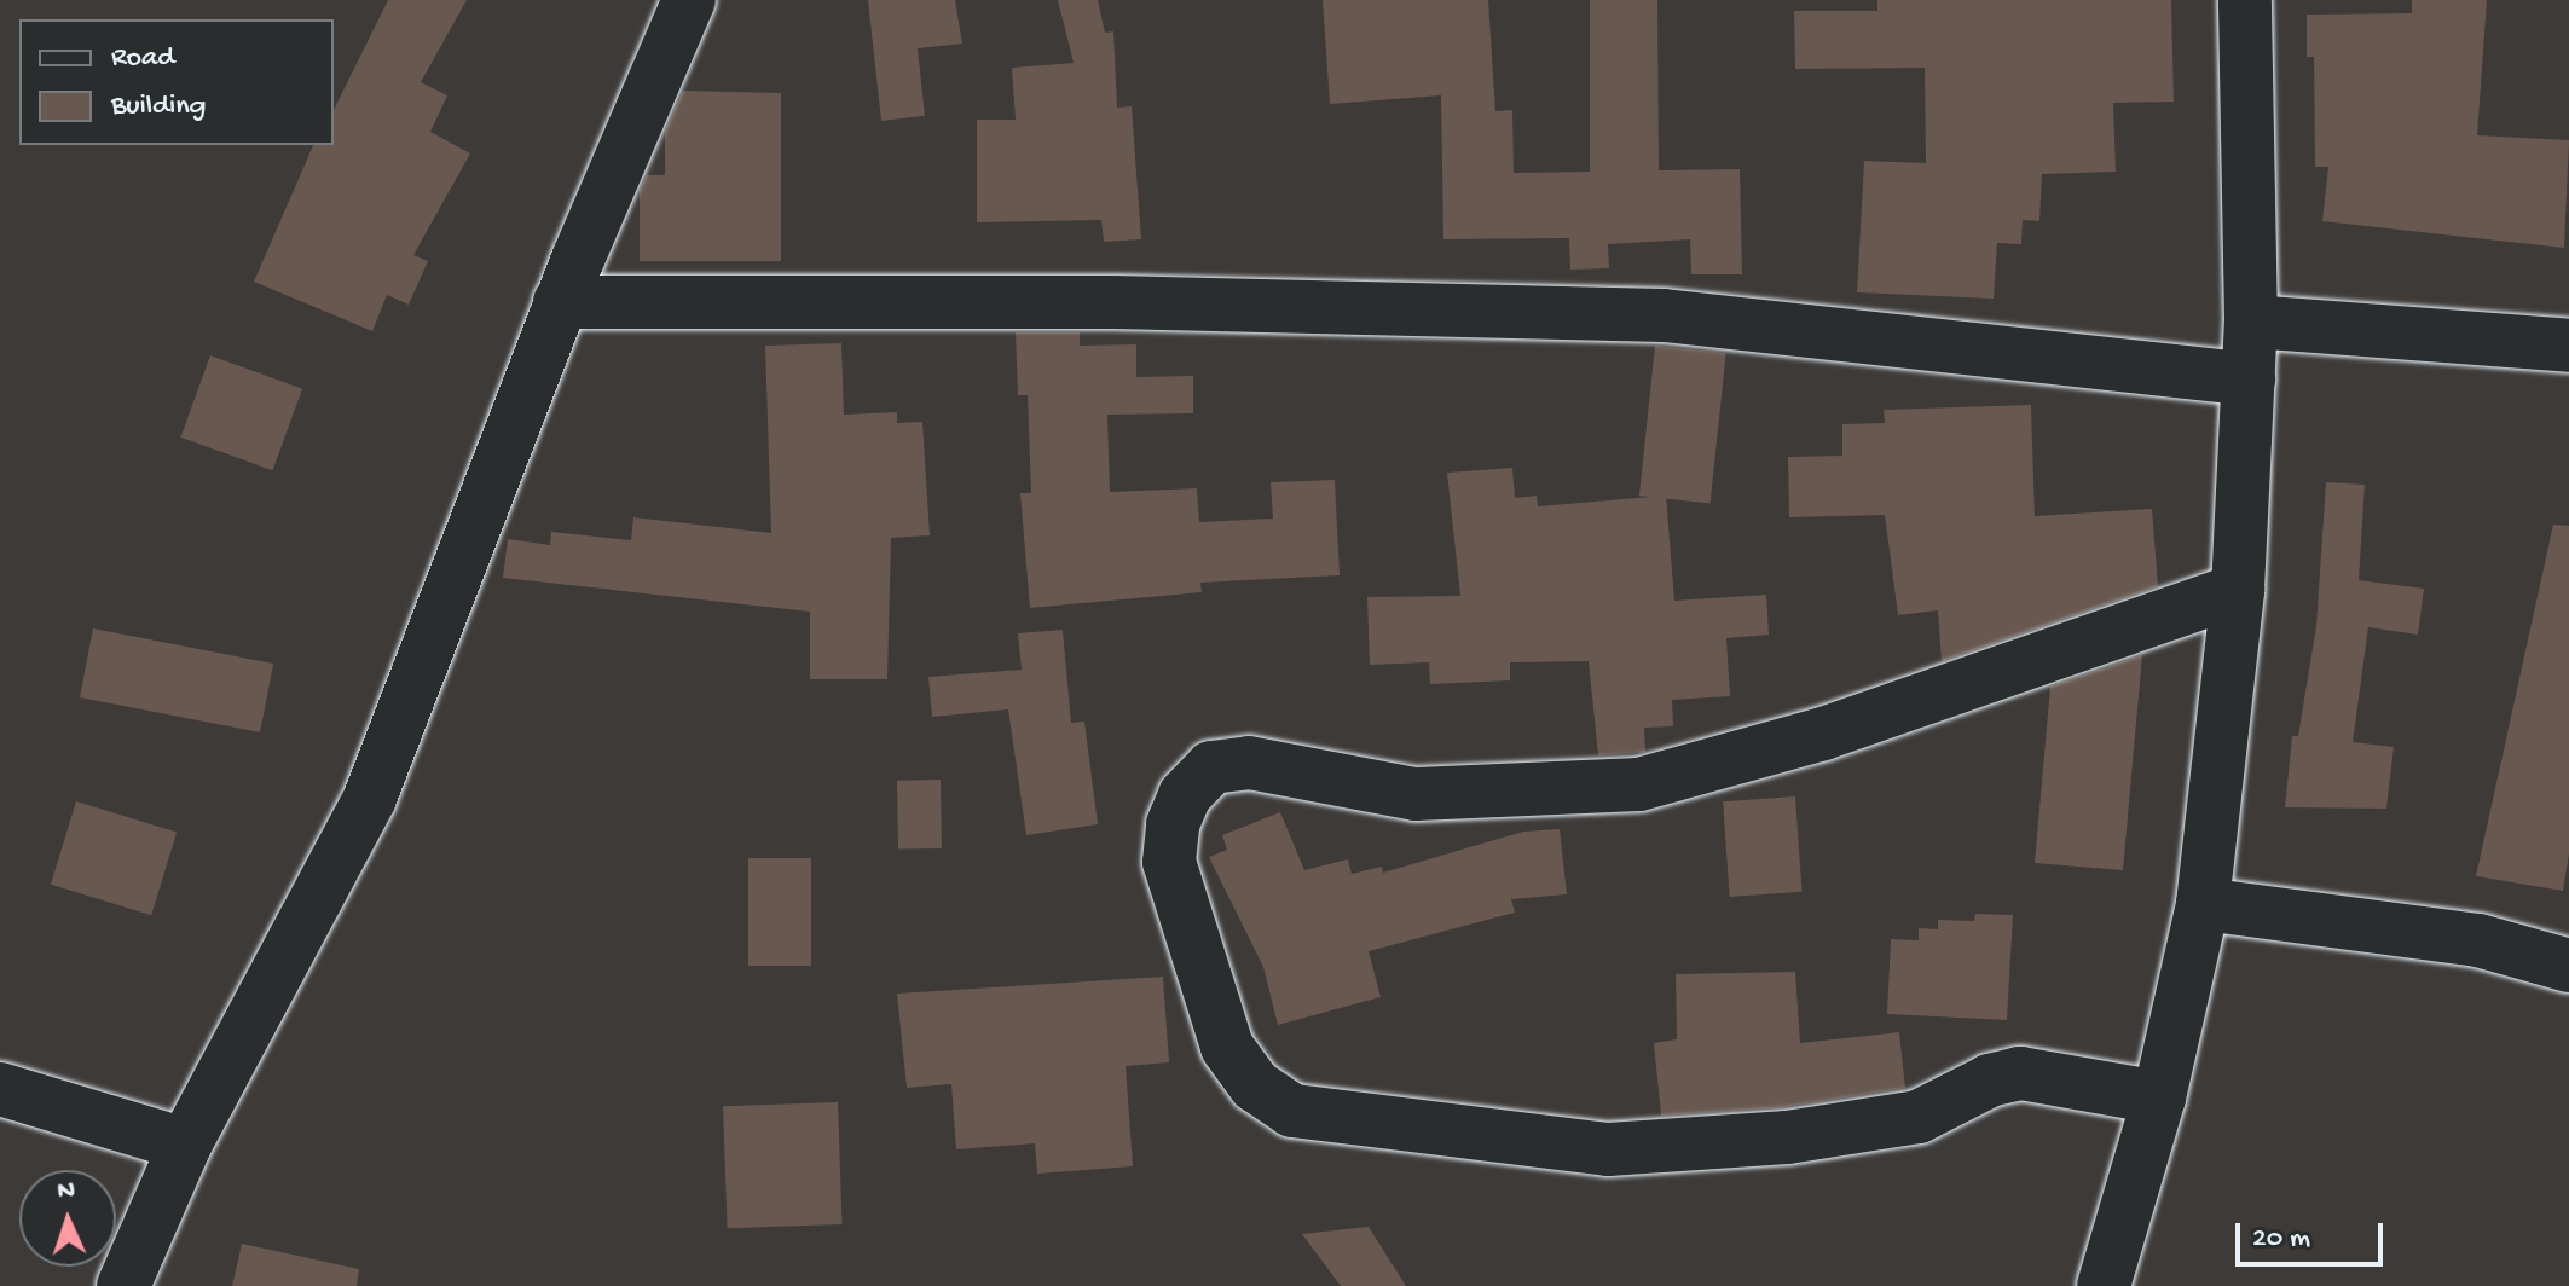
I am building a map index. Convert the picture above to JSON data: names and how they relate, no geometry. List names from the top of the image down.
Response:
{
  "legend": ["Road", "Building"],
  "scale_bar": "20 m",
  "north": "top"
}
